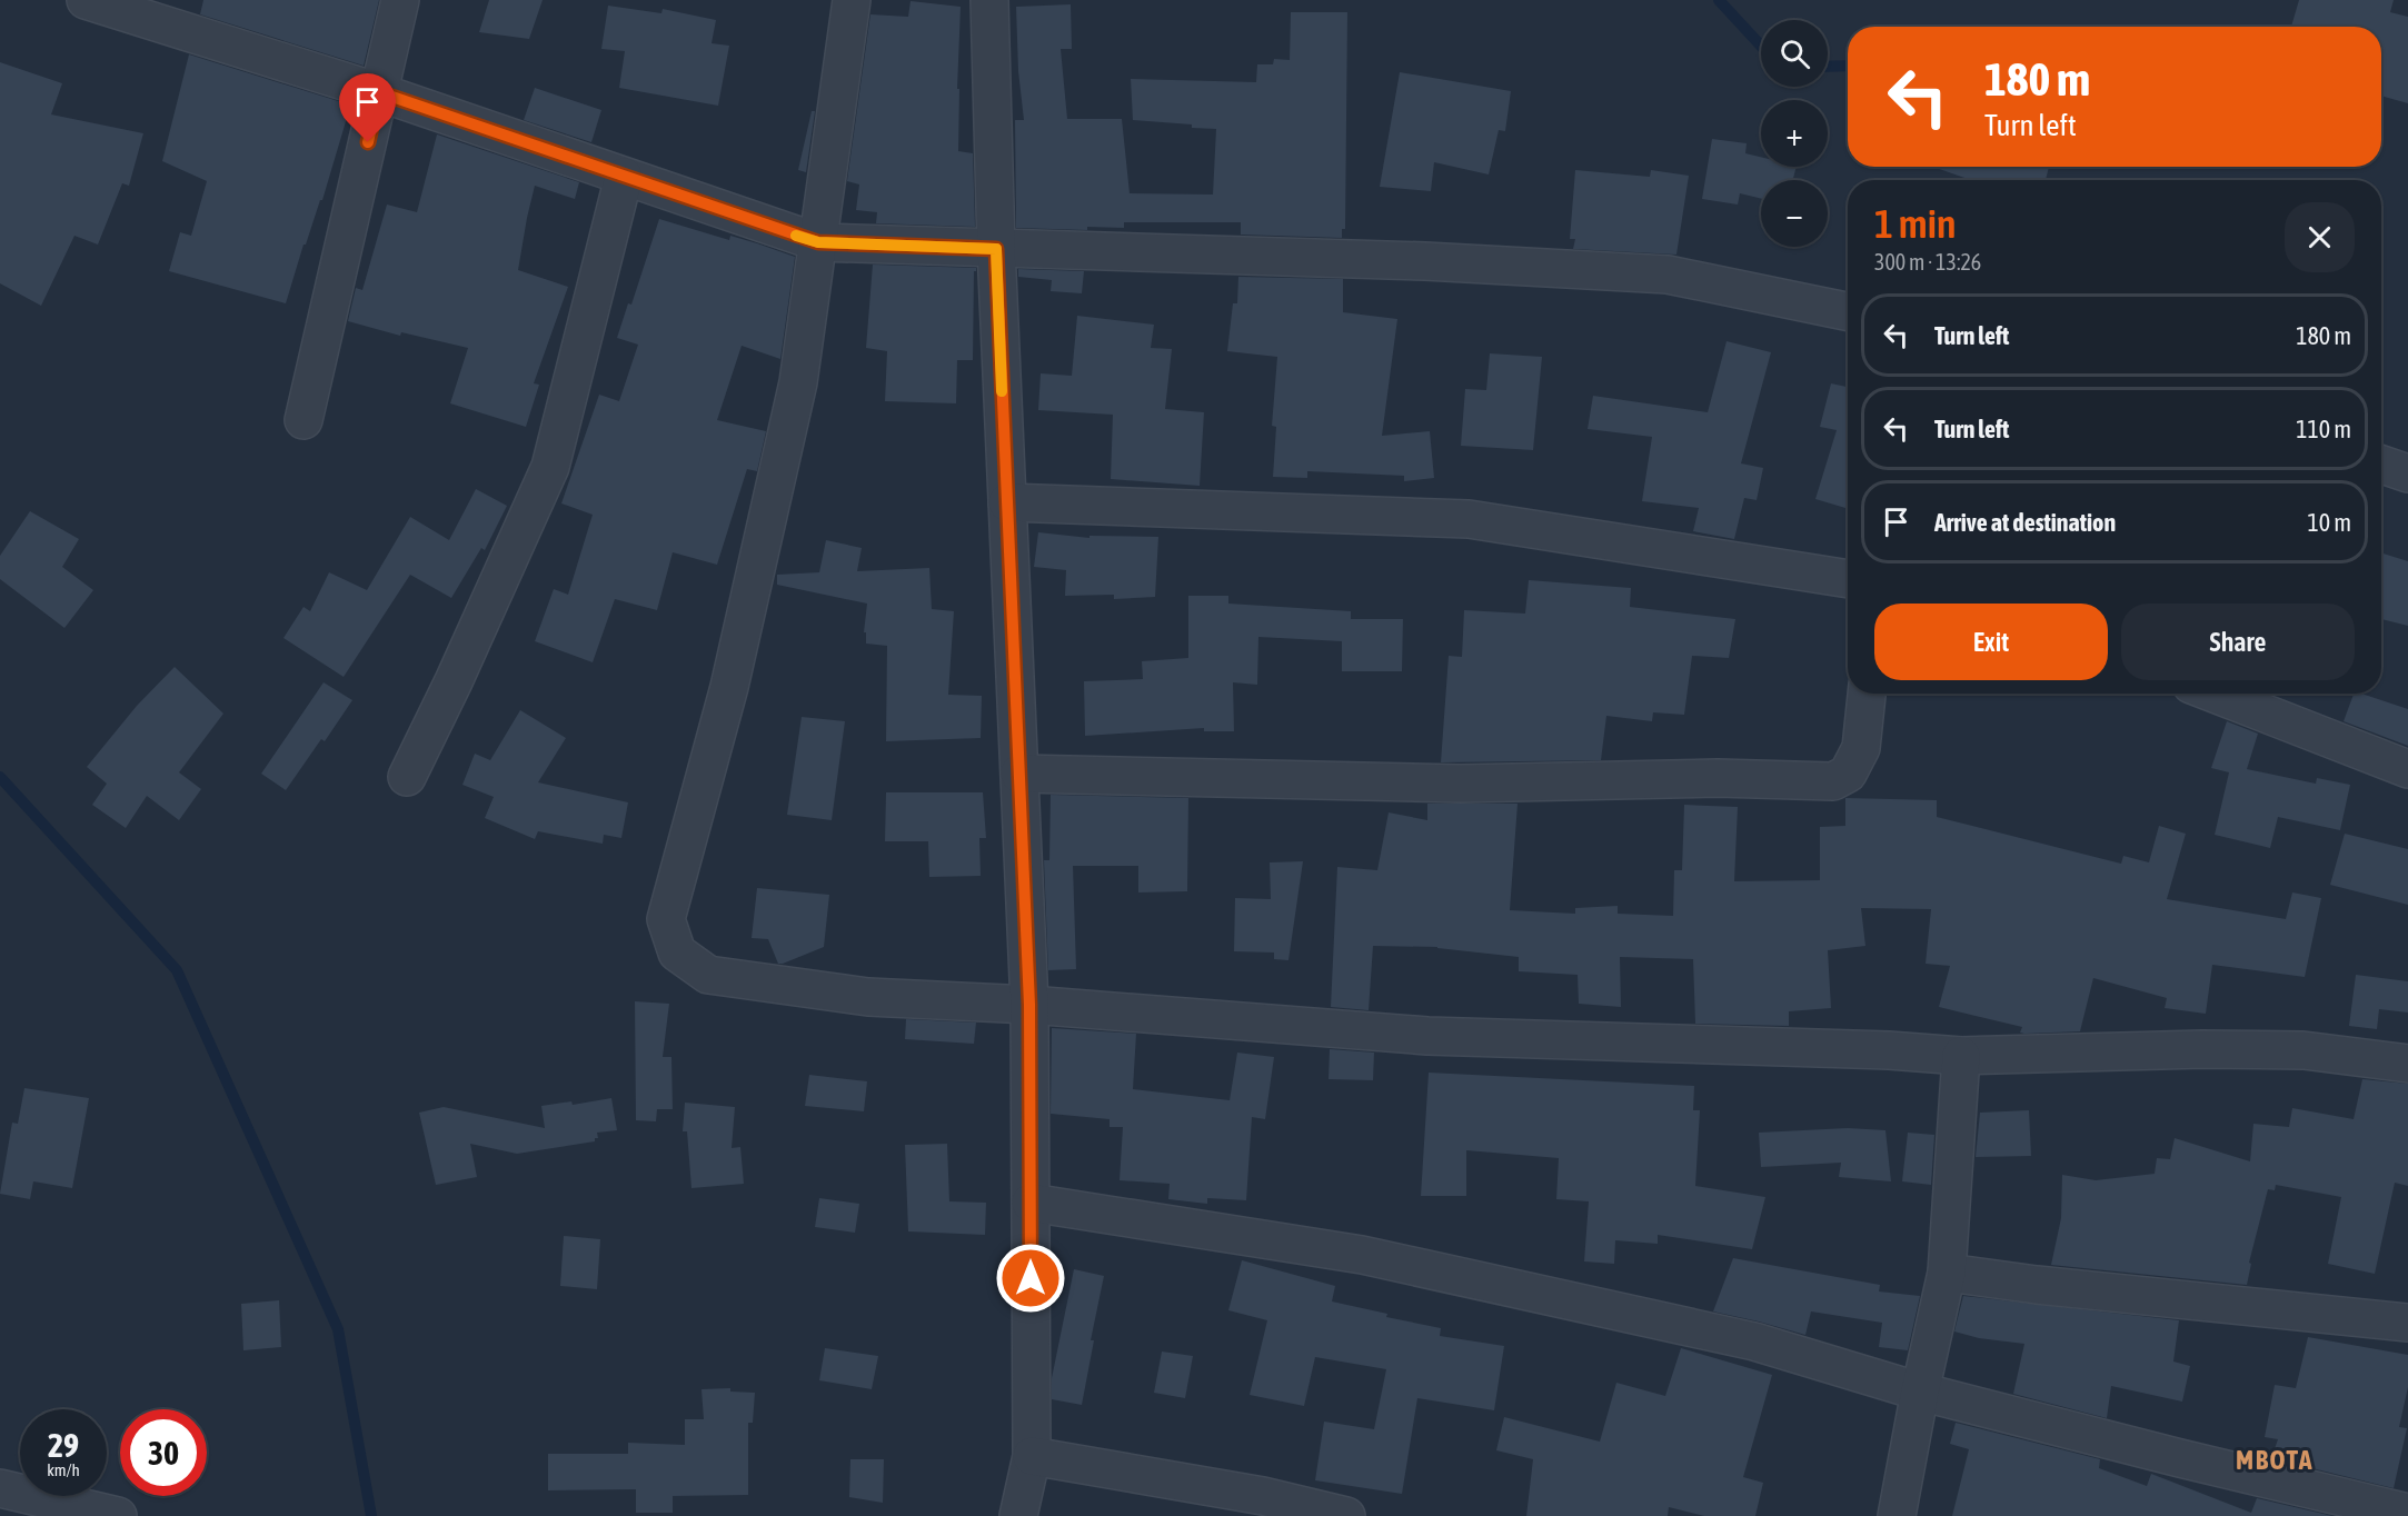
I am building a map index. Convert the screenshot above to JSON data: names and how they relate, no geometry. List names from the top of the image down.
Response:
{
  "districts": ["MBOTA"],
  "page": {
    "map_buttons": ["+", "−"],
    "turn": ["180 m", "Turn left"],
    "heading": ["1 min", "300 m · 13:26"],
    "list": [
      {
        "name": "Turn left",
        "value": "180 m"
      },
      {
        "name": "Turn left",
        "value": "110 m"
      },
      {
        "name": "Arrive at destination",
        "value": "10 m"
      }
    ],
    "buttons": ["Exit", "Share"],
    "speed": "29 km/h",
    "limit": "30"
  }
}
